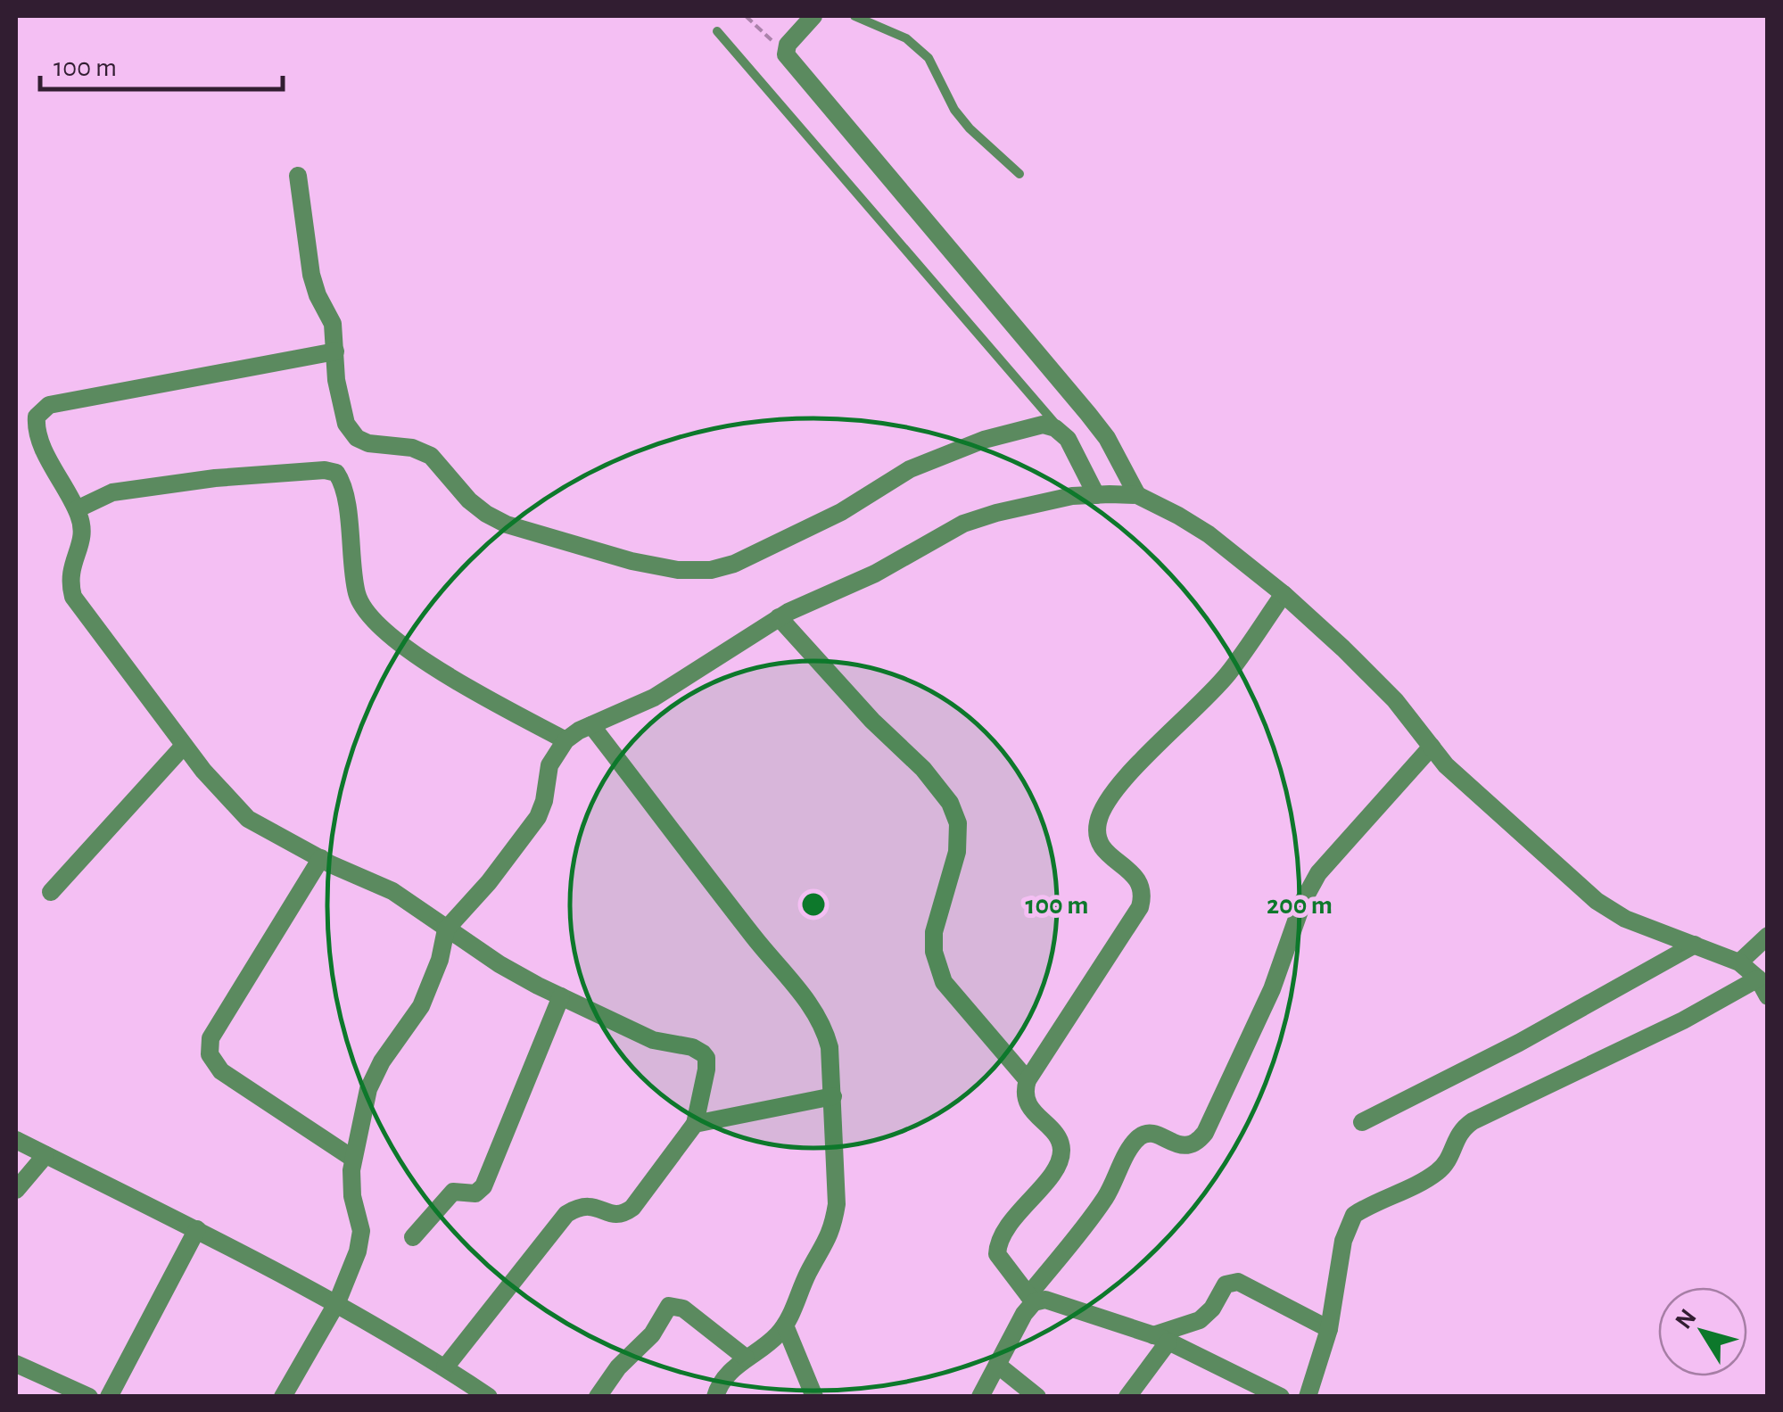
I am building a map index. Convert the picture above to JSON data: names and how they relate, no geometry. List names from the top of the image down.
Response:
{
  "scale_bar": "100 m",
  "north": "top left",
  "rings": ["100 m", "200 m"]
}
